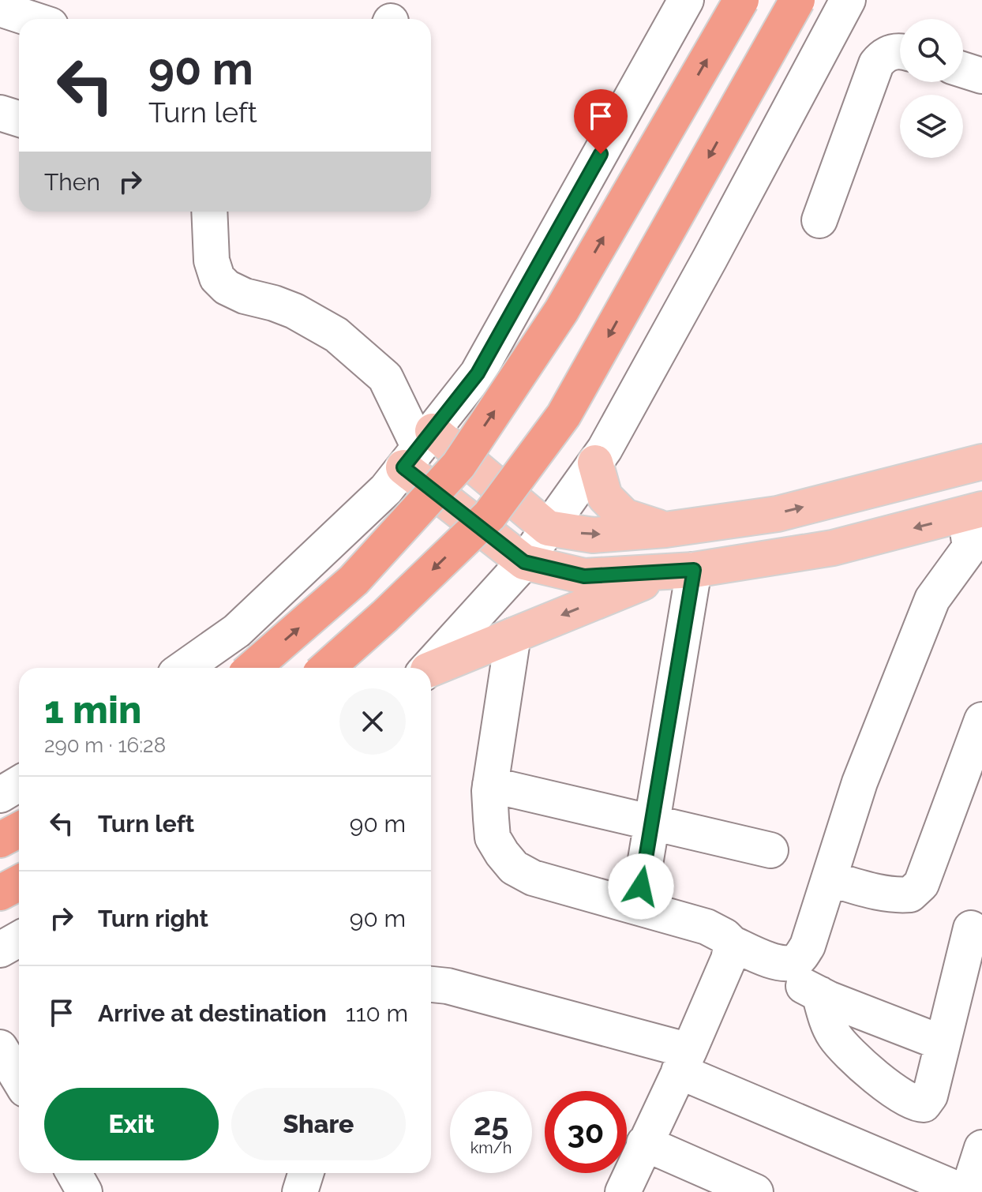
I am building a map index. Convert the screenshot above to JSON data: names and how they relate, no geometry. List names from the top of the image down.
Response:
{
  "page": {
    "turn": ["90 m", "Turn left"],
    "then": "Then",
    "heading": ["1 min", "290 m · 16:28"],
    "list": [
      {
        "name": "Turn left",
        "value": "90 m"
      },
      {
        "name": "Turn right",
        "value": "90 m"
      },
      {
        "name": "Arrive at destination",
        "value": "110 m"
      }
    ],
    "buttons": ["Exit", "Share"],
    "speed": "25 km/h",
    "limit": "30"
  }
}
